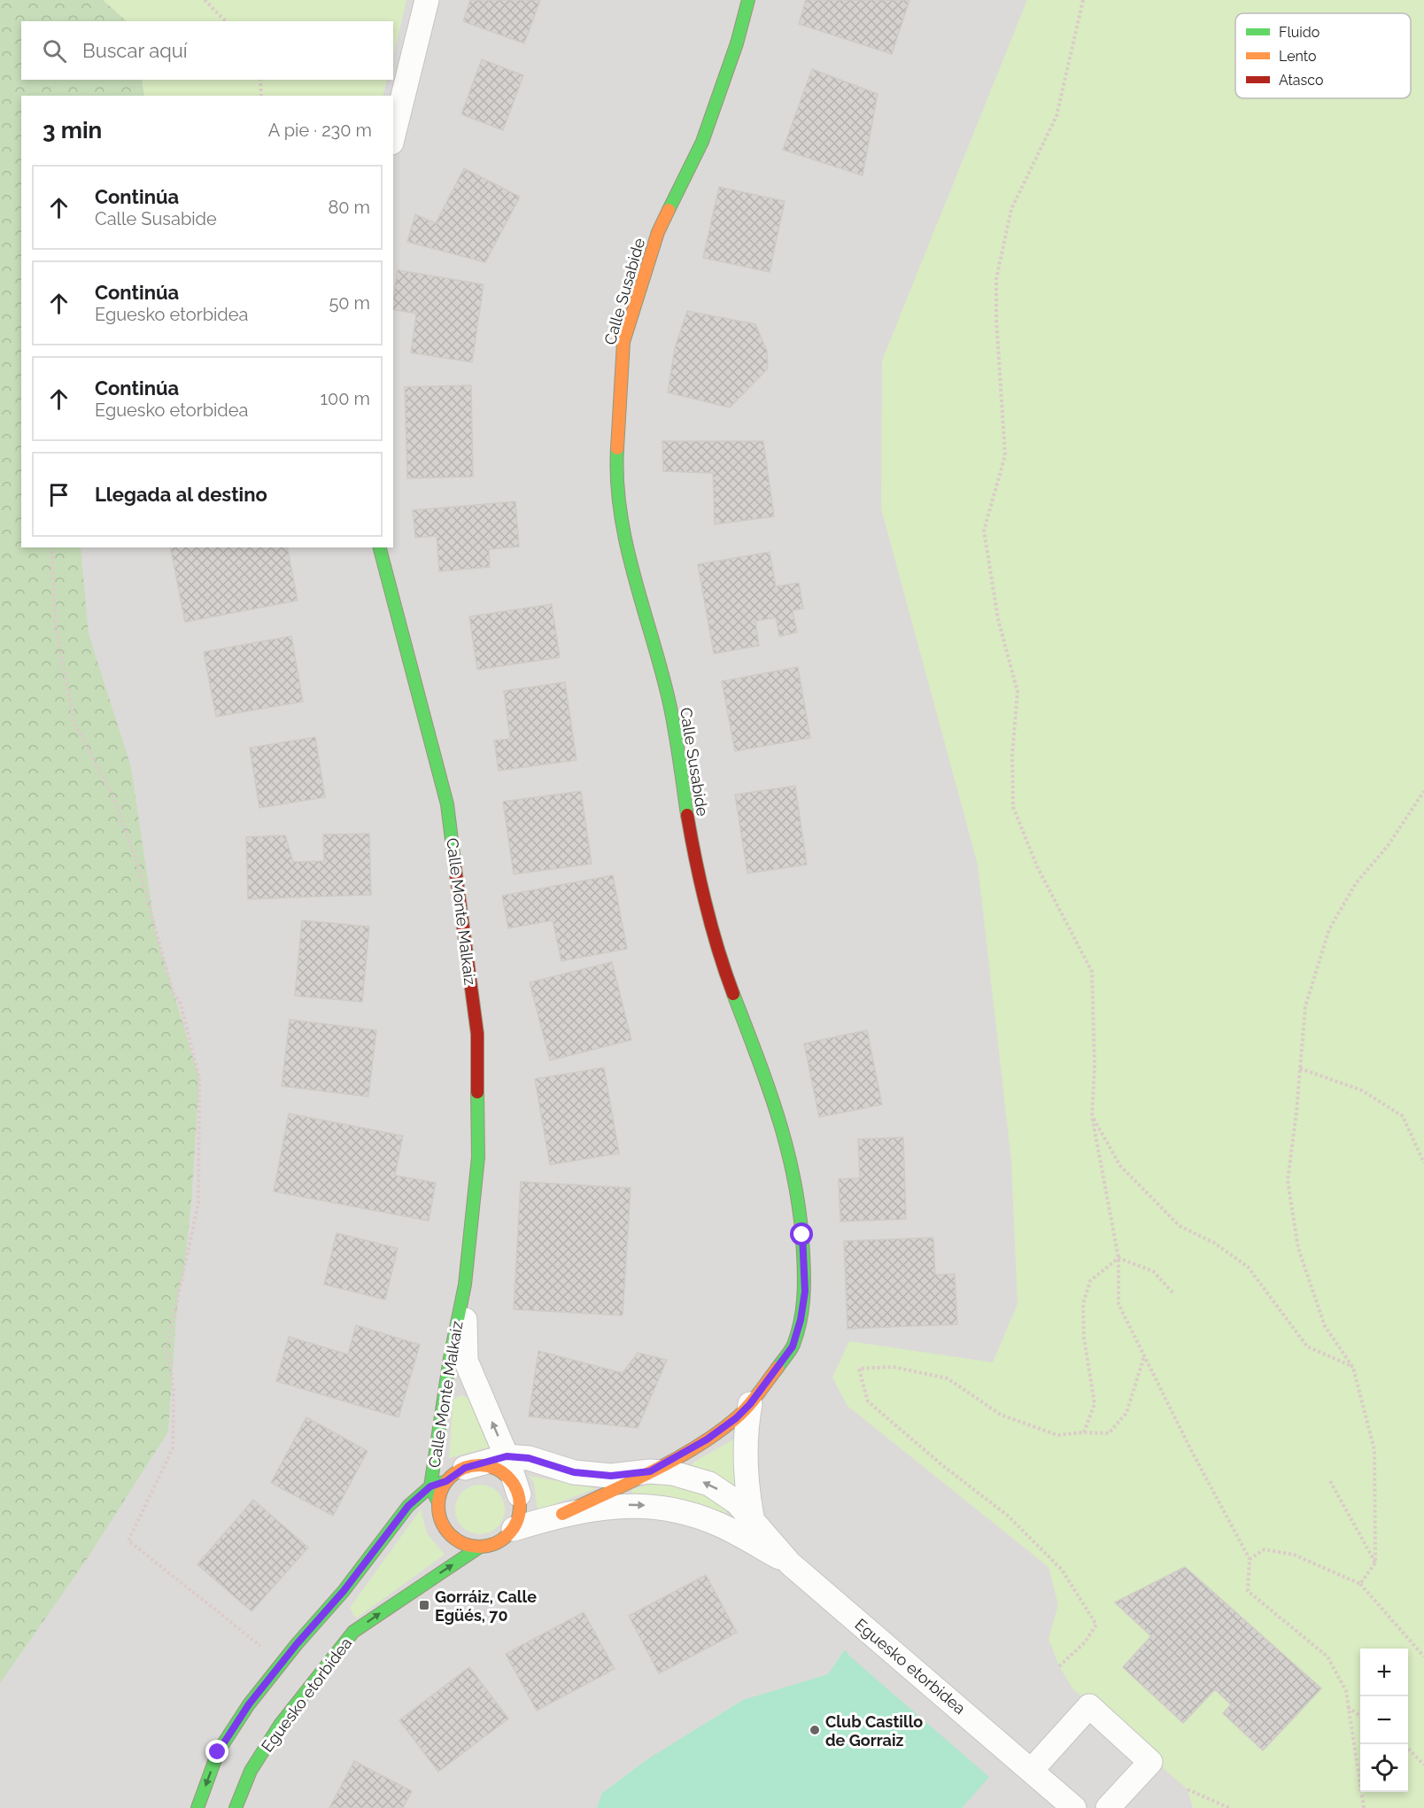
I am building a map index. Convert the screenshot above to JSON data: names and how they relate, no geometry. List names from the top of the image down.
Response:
{
  "streets": {
    "street": ["Calle Susabide", "Calle Monte Malkaiz", "Eguesko etorbidea"]
  },
  "crossings": [
    ["Calle Susabide", "Eguesko etorbidea"],
    ["Calle Monte Malkaiz", "Eguesko etorbidea"]
  ],
  "places": {
    "transit": ["Gorráiz, Calle Egüés, 70"],
    "other": ["Club Castillo de Gorraiz"]
  },
  "legend": ["Fluido", "Lento", "Atasco"],
  "page": {
    "search": "Buscar aquí",
    "heading": ["3 min", "A pie · 230 m"],
    "list": [
      ["Continúa", "Calle Susabide", "80 m"],
      ["Continúa", "Eguesko etorbidea", "50 m"],
      ["Continúa", "Eguesko etorbidea", "100 m"],
      "Llegada al destino"
    ],
    "map_buttons": ["+", "−"]
  }
}
